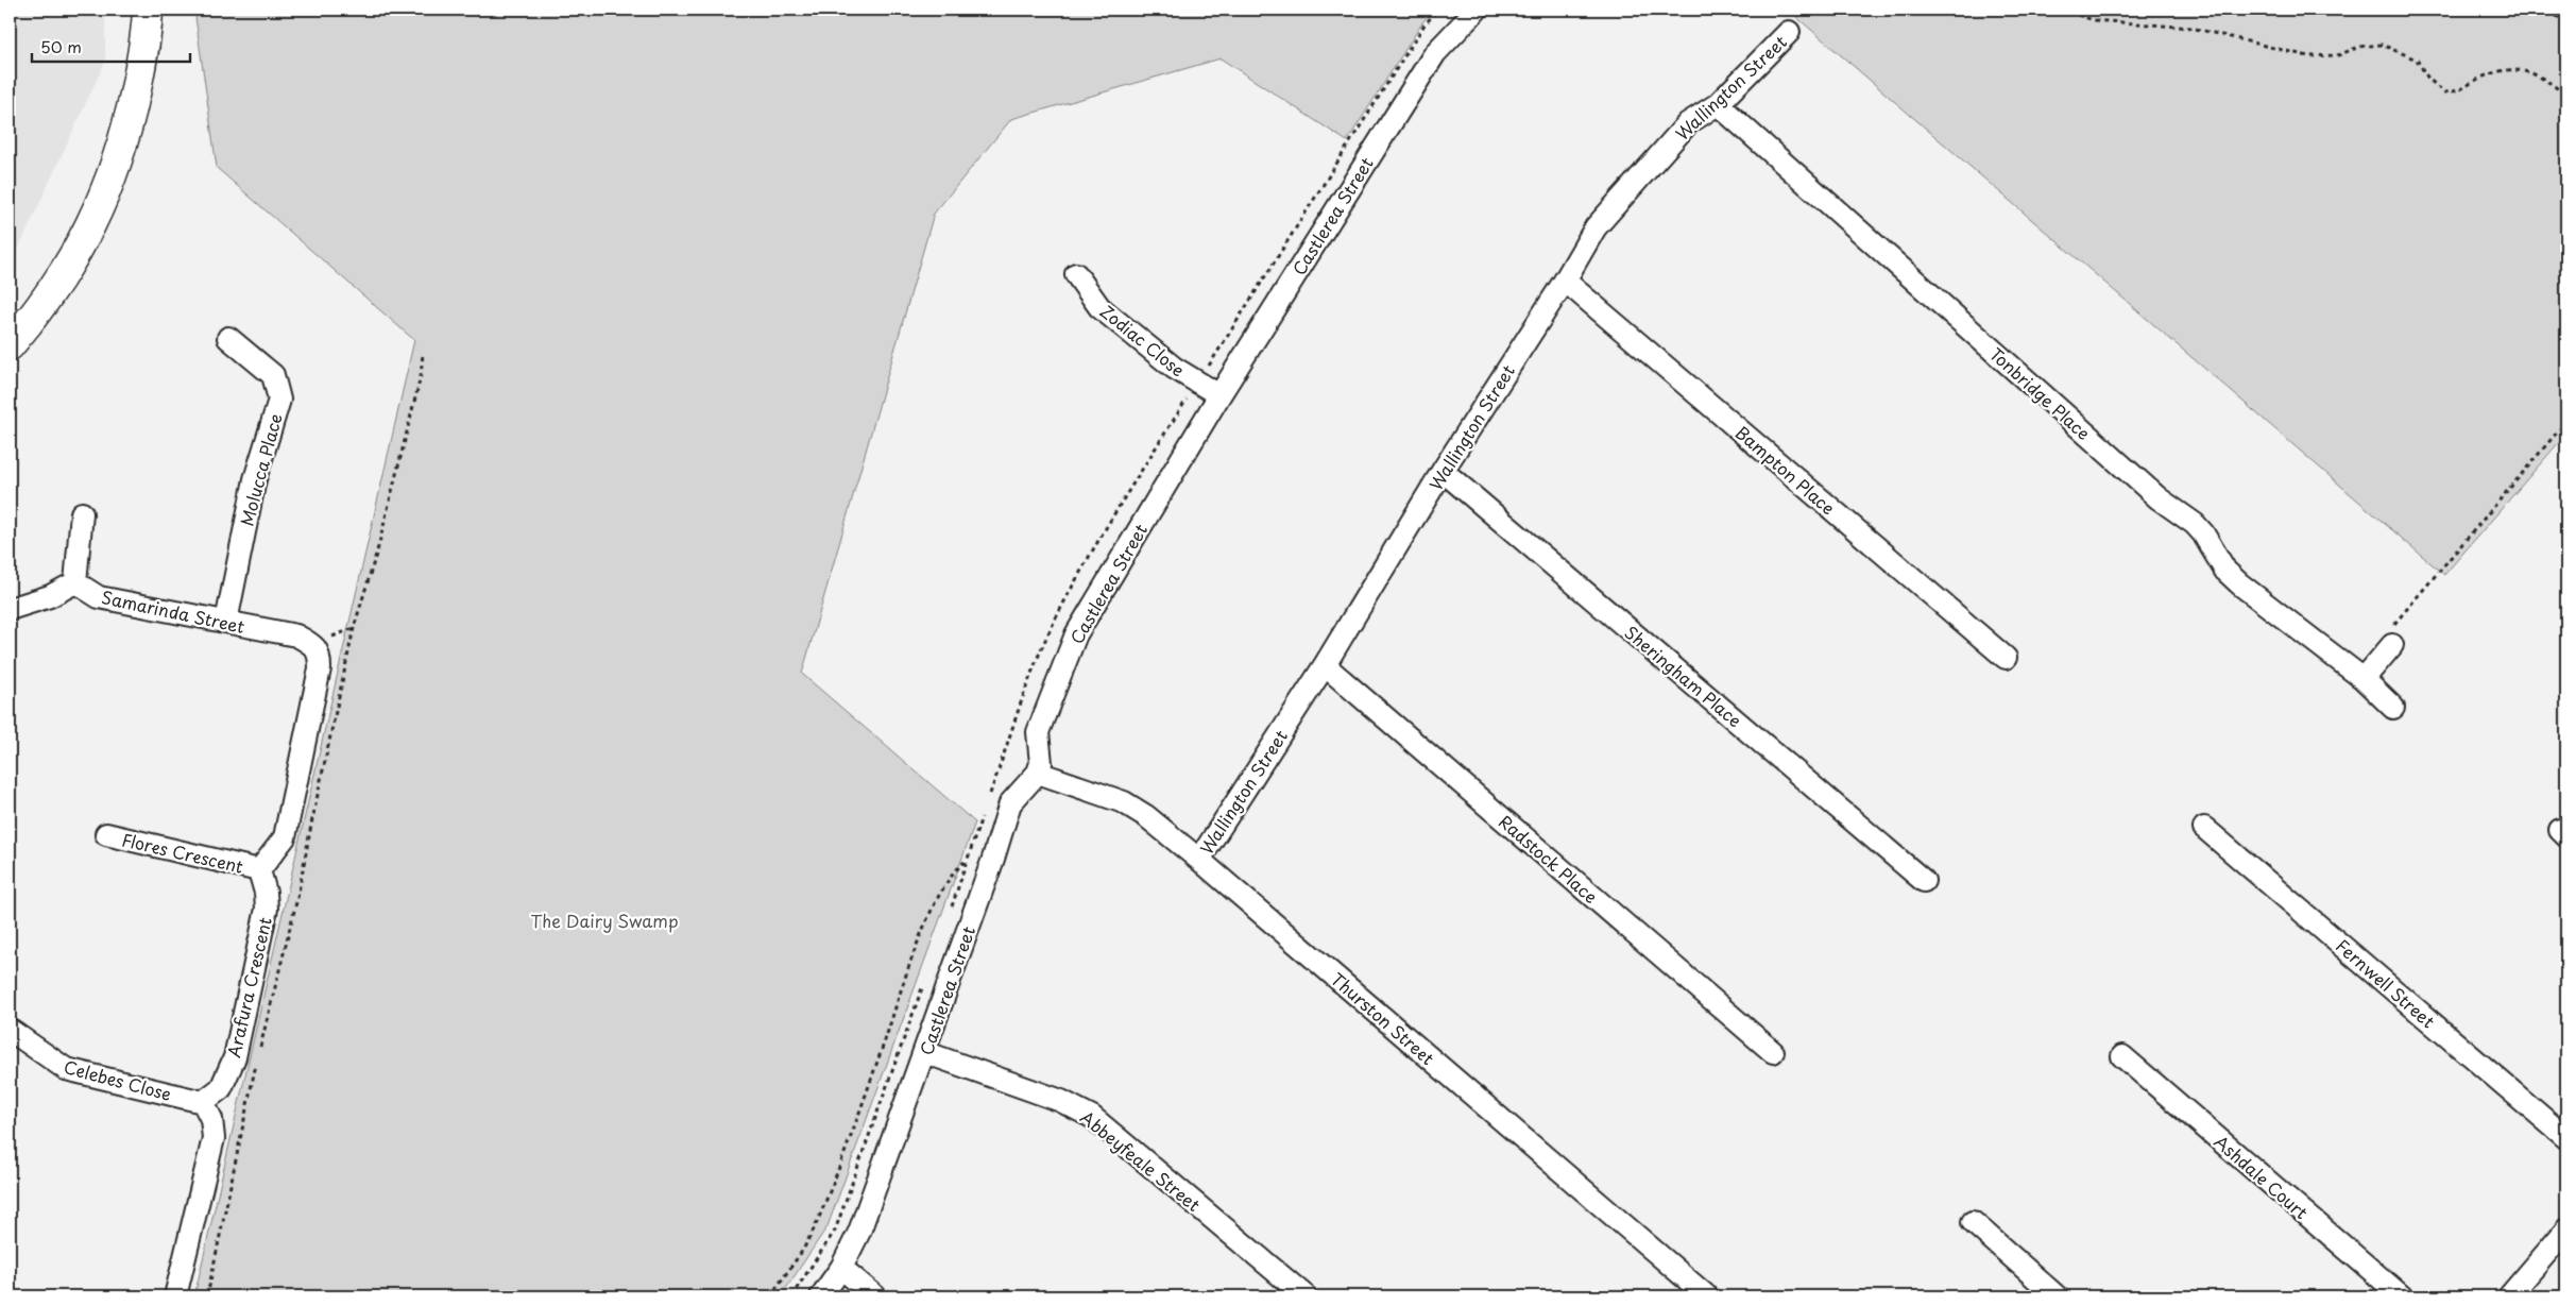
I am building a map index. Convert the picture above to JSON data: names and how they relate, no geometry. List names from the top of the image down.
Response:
{
  "streets": {
    "street": [
      "Wallington Street",
      "Castlerea Street",
      "Zodiac Close",
      "Tonbridge Place",
      "Molucca Place",
      "Bampton Place",
      "Samarinda Street",
      "Sheringham Place",
      "Flores Crescent",
      "Radstock Place",
      "Fernwell Street",
      "Arafura Crescent",
      "Thurston Street",
      "Celebes Close",
      "Abbeyfeale Street",
      "Ashdale Court"
    ]
  },
  "crossings": [
    ["Wallington Street", "Tonbridge Place"],
    ["Wallington Street", "Bampton Place"],
    ["Wallington Street", "Sheringham Place"],
    ["Wallington Street", "Radstock Place"],
    ["Wallington Street", "Thurston Street"],
    ["Castlerea Street", "Zodiac Close"],
    ["Castlerea Street", "Thurston Street"],
    ["Castlerea Street", "Abbeyfeale Street"],
    ["Molucca Place", "Samarinda Street"],
    ["Samarinda Street", "Flores Crescent"],
    ["Samarinda Street", "Arafura Crescent"],
    ["Flores Crescent", "Arafura Crescent"],
    ["Arafura Crescent", "Celebes Close"]
  ],
  "parks": ["The Dairy Swamp"],
  "scale_bar": "50 m"
}
